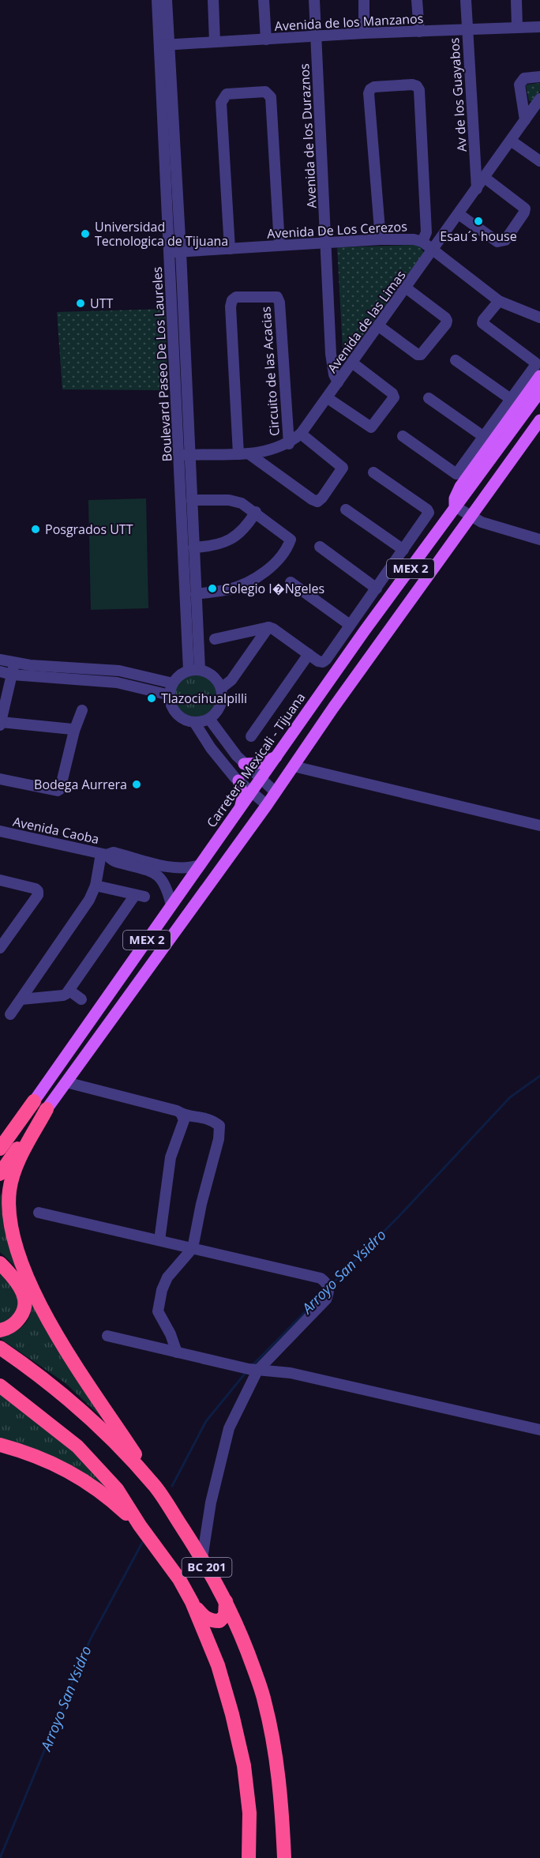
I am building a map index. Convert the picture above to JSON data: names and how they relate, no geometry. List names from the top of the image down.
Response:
{
  "streets": {
    "highway": ["MEX 2", "Carretera Mexicali - Tijuana", "BC 201"],
    "street": [
      "Avenida de los Manzanos",
      "Av de los Guayabos",
      "Avenida de los Duraznos",
      "Avenida De Los Cerezos",
      "Avenida de las Limas",
      "Boulevard Paseo De Los Laureles",
      "Circuito de las Acacias",
      "Avenida Caoba"
    ]
  },
  "crossings": [
    ["Avenida de los Manzanos", "Av de los Guayabos"],
    ["Avenida de los Manzanos", "Avenida de los Duraznos"],
    ["Avenida de los Manzanos", "Boulevard Paseo De Los Laureles"],
    ["Av de los Guayabos", "Avenida de las Limas"],
    ["Avenida de los Duraznos", "Avenida De Los Cerezos"],
    ["Avenida de los Duraznos", "Avenida de las Limas"],
    ["Avenida De Los Cerezos", "Avenida de las Limas"],
    ["Avenida De Los Cerezos", "Boulevard Paseo De Los Laureles"],
    ["Avenida de las Limas", "Boulevard Paseo De Los Laureles"],
    ["Avenida de las Limas", "Circuito de las Acacias"]
  ],
  "water": ["Arroyo San Ysidro"],
  "places": [
    "Esau´s house",
    "Universidad Tecnologica de Tijuana",
    "UTT",
    "Posgrados UTT",
    "Colegio I�Ngeles",
    "Tlazocihualpilli",
    "Bodega Aurrera"
  ]
}
